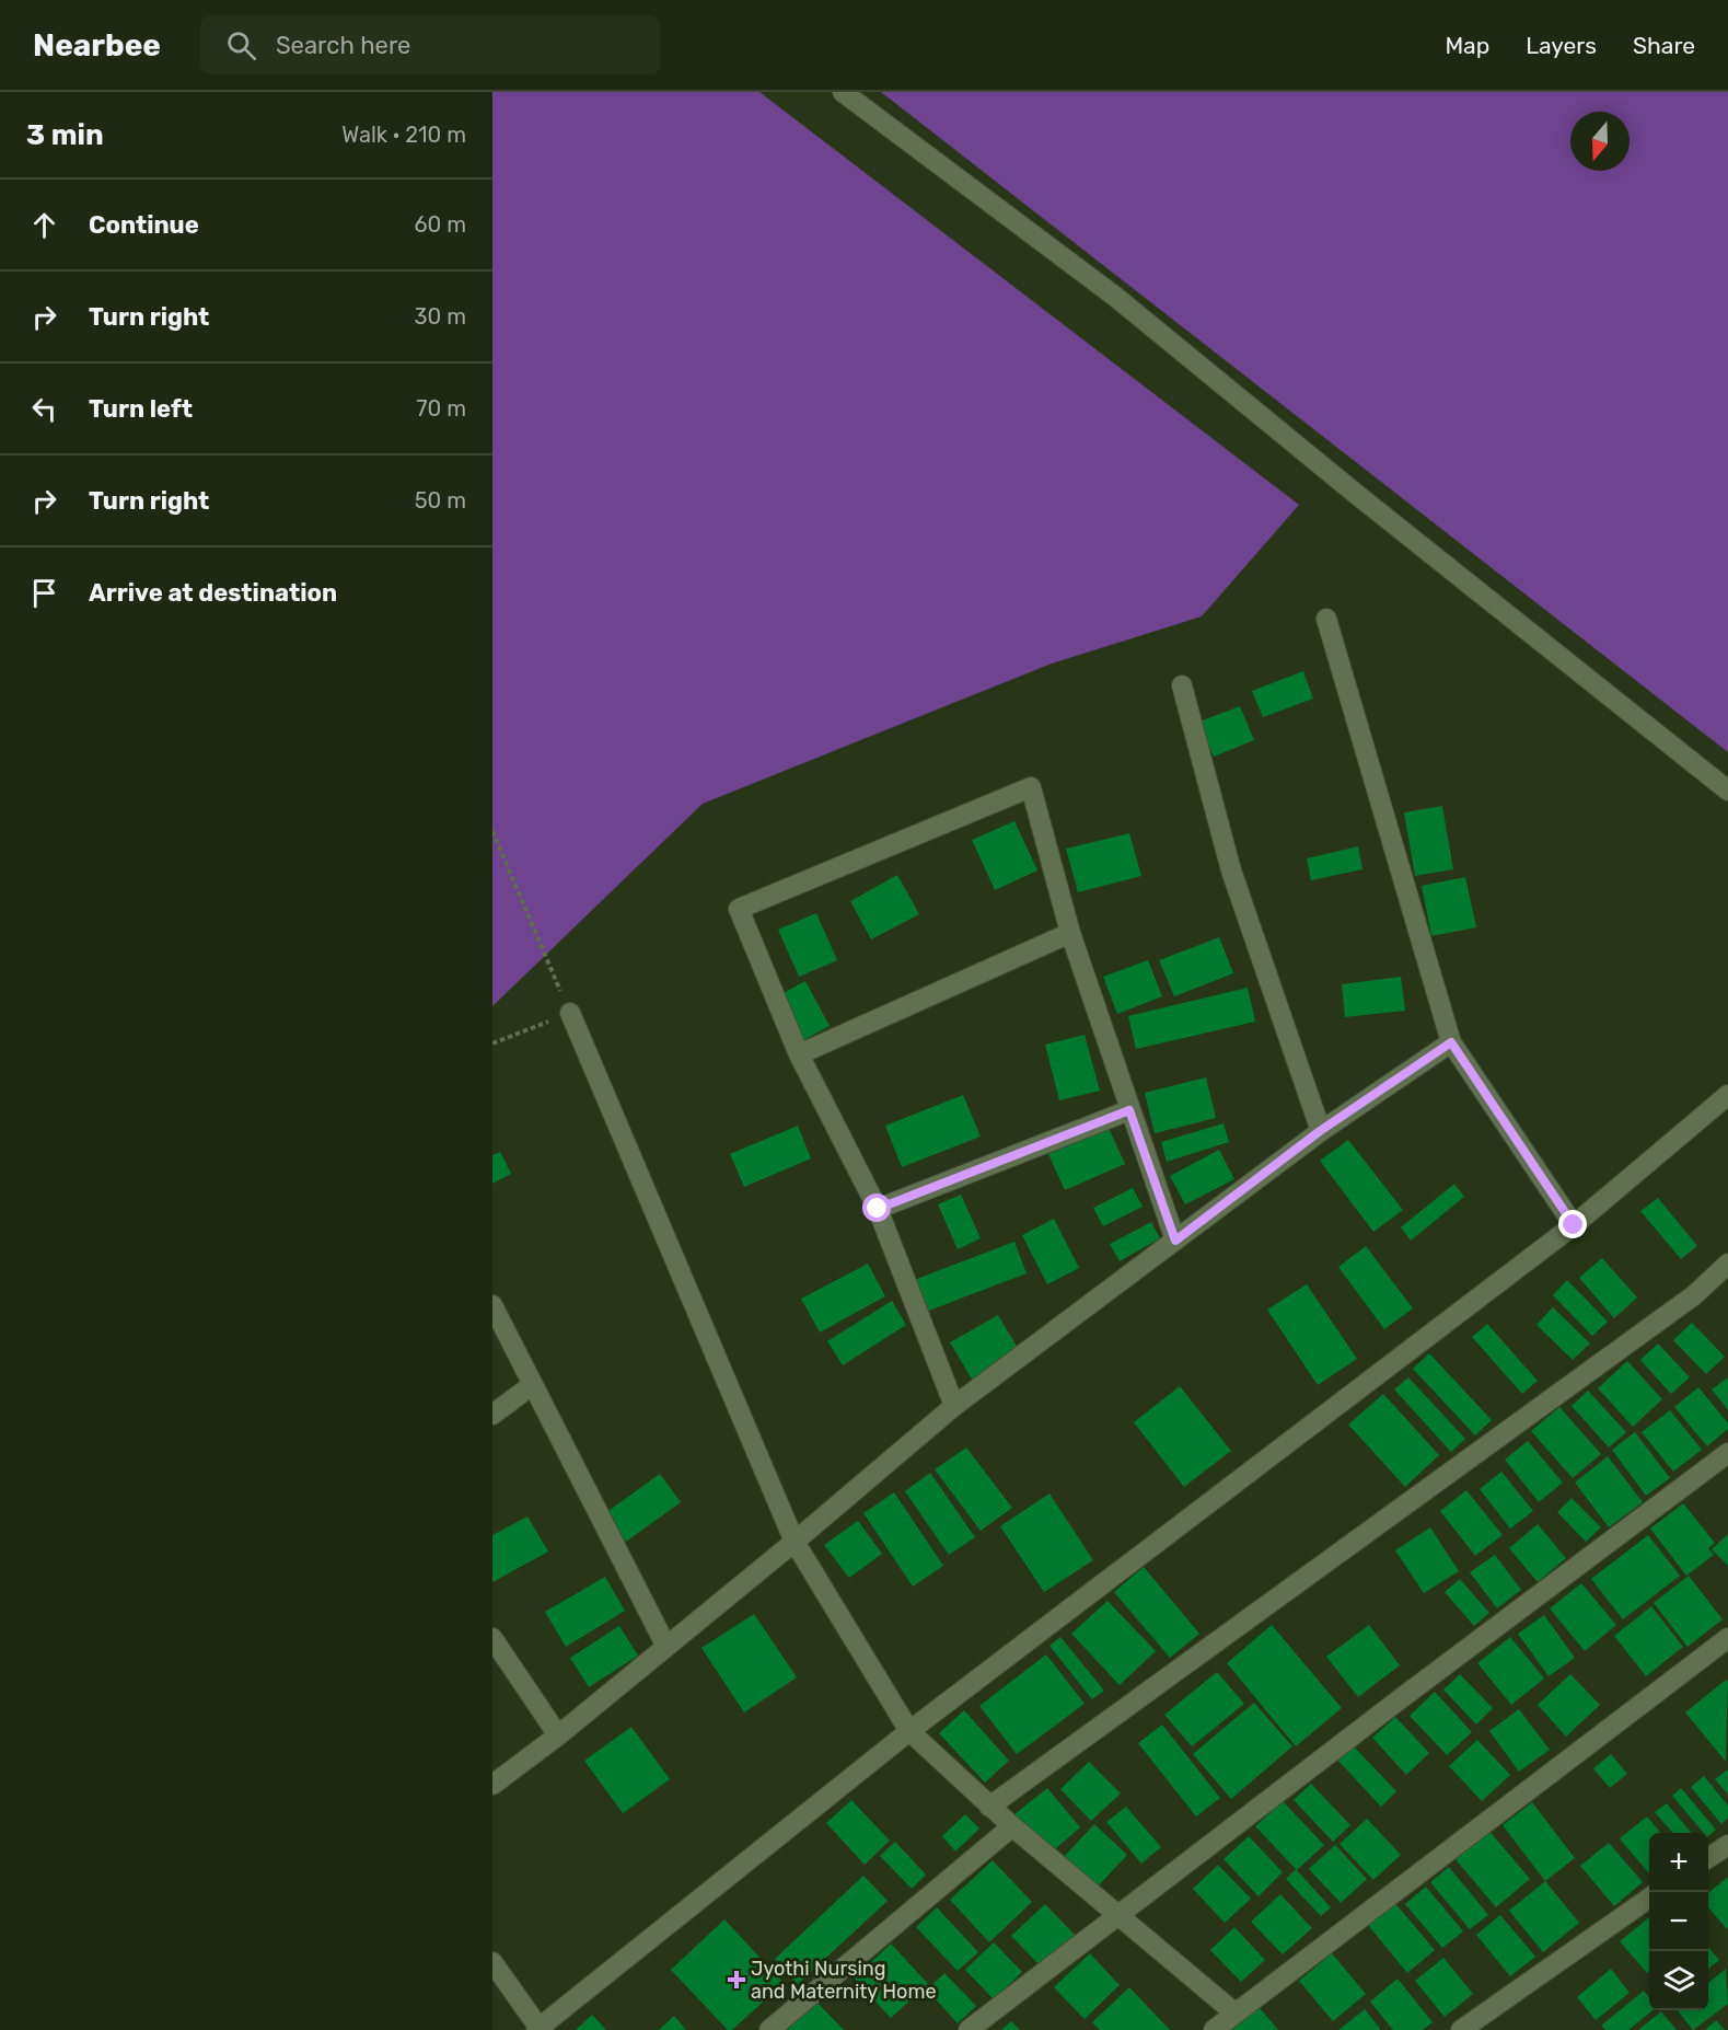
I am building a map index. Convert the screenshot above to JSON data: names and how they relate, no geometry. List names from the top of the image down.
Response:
{
  "places": {
    "health": ["Jyothi Nursing and Maternity Home"]
  },
  "north": "bottom",
  "page": {
    "header": "Nearbee",
    "search": "Search here",
    "nav": ["Map", "Layers", "Share"],
    "heading": ["3 min", "Walk · 210 m"],
    "list": [
      ["Continue", "60 m"],
      ["Turn right", "30 m"],
      ["Turn left", "70 m"],
      ["Turn right", "50 m"],
      "Arrive at destination"
    ],
    "map_buttons": ["+", "−"]
  }
}
